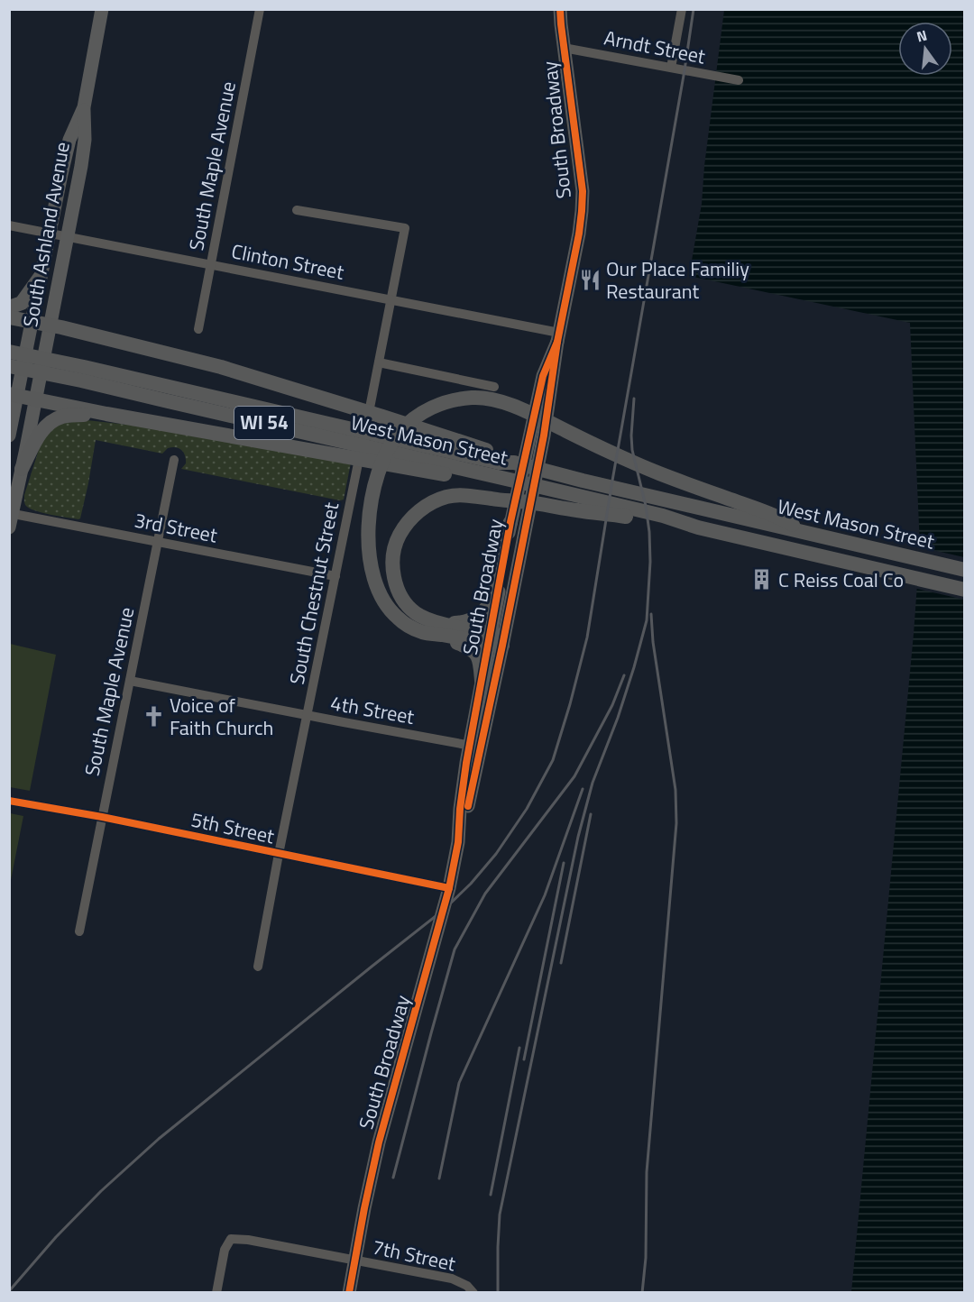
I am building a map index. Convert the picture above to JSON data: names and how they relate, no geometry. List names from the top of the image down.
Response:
{
  "streets": {
    "main road": ["WI 54", "West Mason Street"],
    "street": [
      "Arndt Street",
      "South Broadway",
      "South Maple Avenue",
      "South Ashland Avenue",
      "Clinton Street",
      "3rd Street",
      "South Chestnut Street",
      "4th Street",
      "5th Street",
      "7th Street"
    ]
  },
  "crossings": [
    ["Arndt Street", "South Broadway"],
    ["South Broadway", "Clinton Street"],
    ["South Broadway", "4th Street"],
    ["South Broadway", "5th Street"],
    ["South Broadway", "7th Street"],
    ["South Maple Avenue", "Clinton Street"],
    ["South Maple Avenue", "3rd Street"],
    ["South Maple Avenue", "4th Street"],
    ["South Maple Avenue", "5th Street"],
    ["South Ashland Avenue", "Clinton Street"],
    ["South Ashland Avenue", "3rd Street"],
    ["Clinton Street", "South Chestnut Street"],
    ["3rd Street", "South Chestnut Street"],
    ["South Chestnut Street", "4th Street"],
    ["South Chestnut Street", "5th Street"]
  ],
  "places": {
    "restaurant": ["Our Place Familiy Restaurant"],
    "building": ["C Reiss Coal Co"],
    "church": ["Voice of Faith Church"]
  },
  "north": "top"
}
